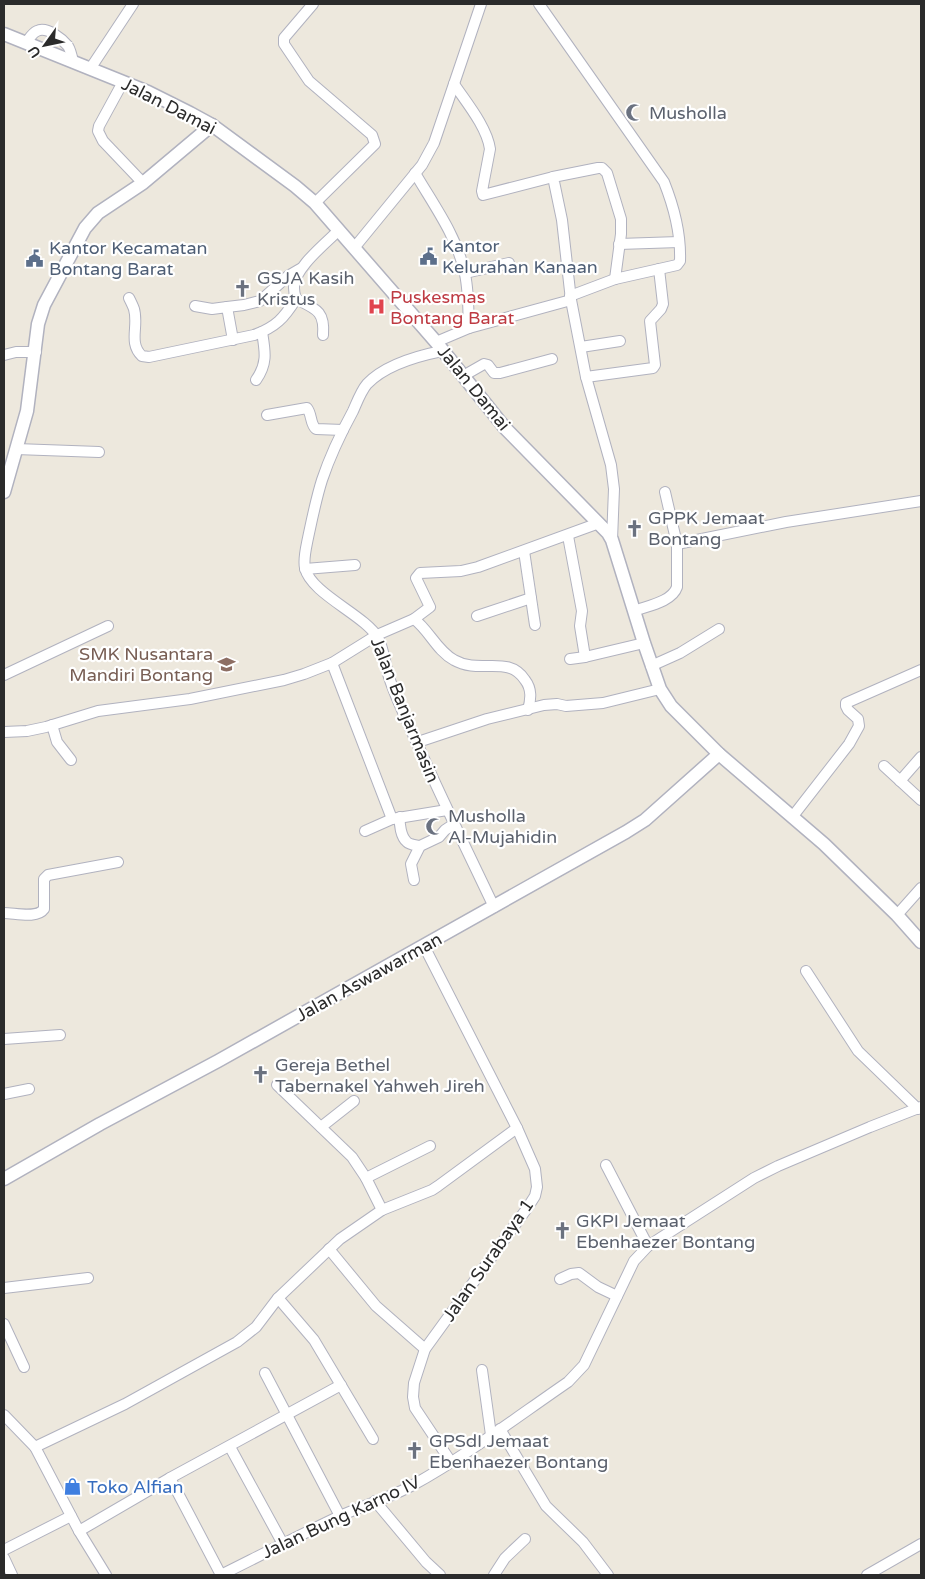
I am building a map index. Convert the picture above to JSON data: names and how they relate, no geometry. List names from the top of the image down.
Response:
{
  "streets": {
    "street": [
      "Jalan Damai",
      "Jalan Banjarmasin",
      "Jalan Aswawarman",
      "Jalan Surabaya 1",
      "Jalan Bung Karno IV"
    ]
  },
  "crossings": [
    ["Jalan Damai", "Jalan Aswawarman"],
    ["Jalan Banjarmasin", "Jalan Aswawarman"],
    ["Jalan Aswawarman", "Jalan Surabaya 1"],
    ["Jalan Surabaya 1", "Jalan Bung Karno IV"]
  ],
  "places": {
    "mosque": ["Musholla", "Musholla Al-Mujahidin"],
    "public building": ["Kantor Kelurahan Kanaan", "Kantor Kecamatan Bontang Barat"],
    "church": [
      "GSJA Kasih Kristus",
      "GPPK Jemaat Bontang",
      "Gereja Bethel Tabernakel Yahweh Jireh",
      "GKPI Jemaat Ebenhaezer Bontang",
      "GPSdI Jemaat Ebenhaezer Bontang"
    ],
    "hospital": ["Puskesmas Bontang Barat"],
    "school or university": ["SMK Nusantara Mandiri Bontang"],
    "shop": ["Toko Alfian"]
  },
  "north": "bottom left"
}
